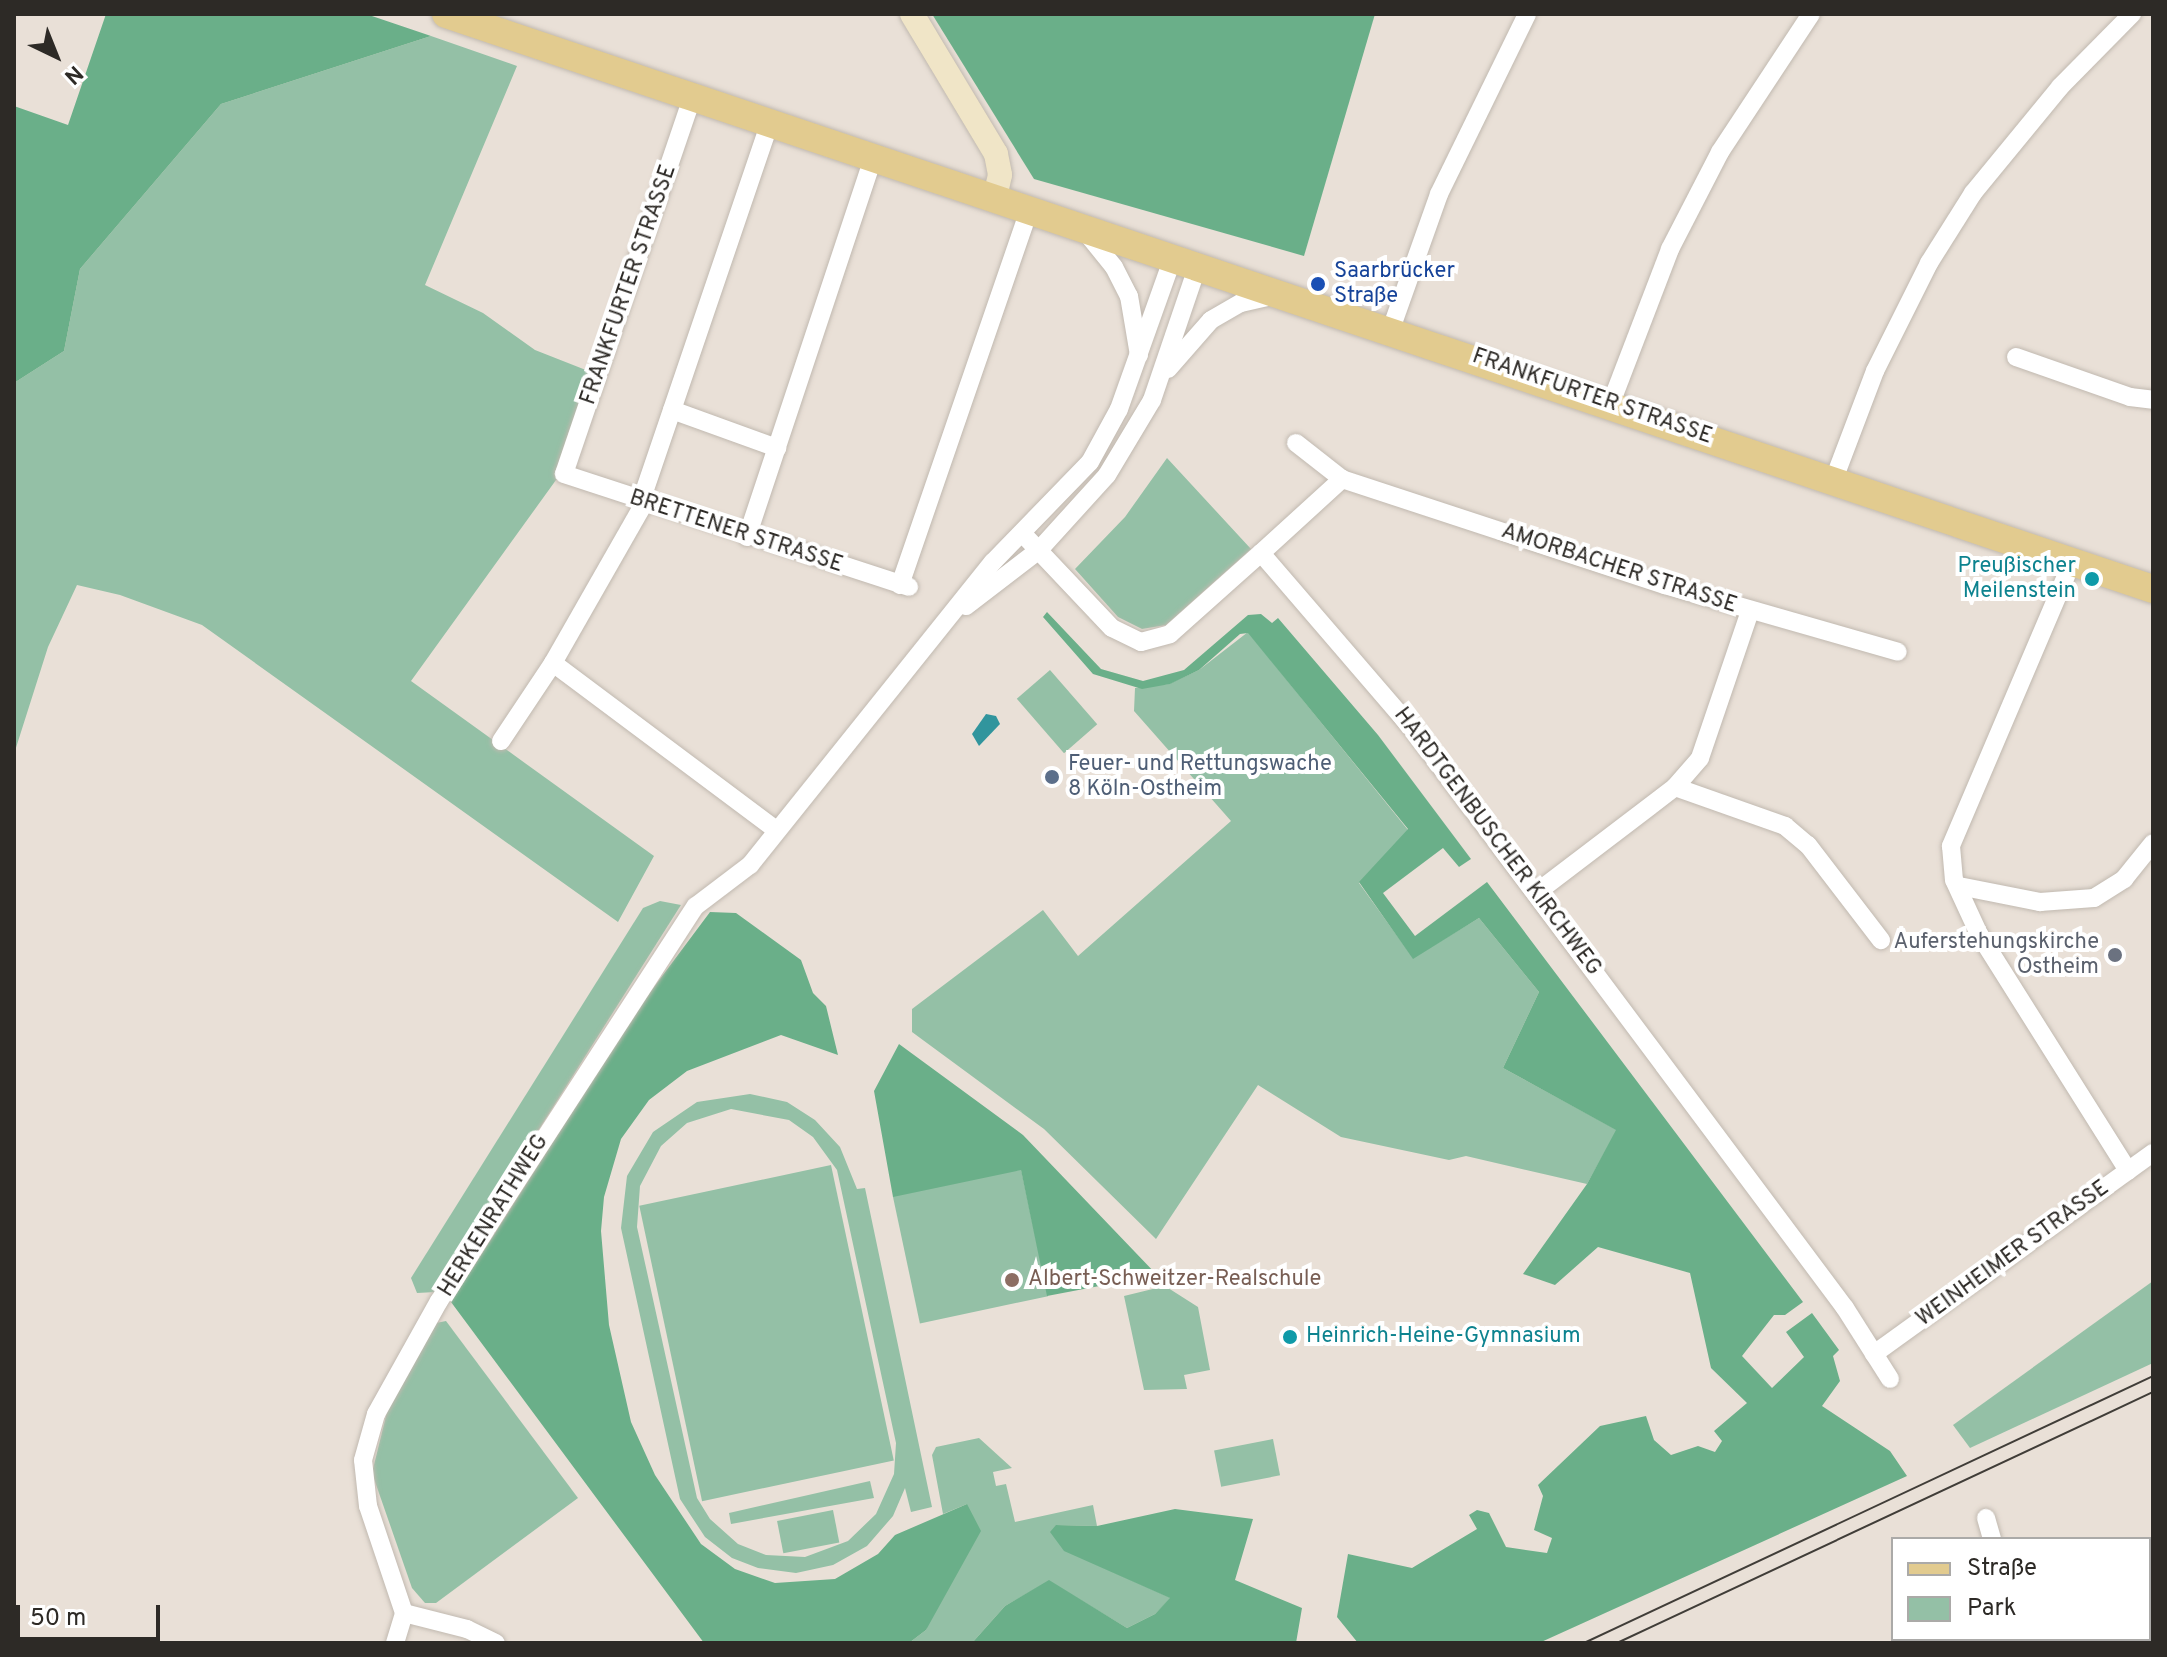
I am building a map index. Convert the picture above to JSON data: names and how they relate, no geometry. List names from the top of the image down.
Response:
{
  "streets": {
    "main road": ["FRANKFURTER STRASSE"],
    "street": [
      "BRETTENER STRASSE",
      "AMORBACHER STRASSE",
      "HARDTGENBUSCHER KIRCHWEG",
      "HERKENRATHWEG",
      "WEINHEIMER STRASSE"
    ]
  },
  "crossings": [
    ["FRANKFURTER STRASSE", "BRETTENER STRASSE"],
    ["HARDTGENBUSCHER KIRCHWEG", "WEINHEIMER STRASSE"]
  ],
  "places": [
    "Saarbrücker Straße",
    "Preußischer Meilenstein",
    "Feuer- und Rettungswache 8 Köln-Ostheim",
    "Auferstehungskirche Ostheim",
    "Albert-Schweitzer-Realschule",
    "Heinrich-Heine-Gymnasium"
  ],
  "legend": ["Straße", "Park"],
  "scale_bar": "50 m",
  "north": "bottom right"
}
